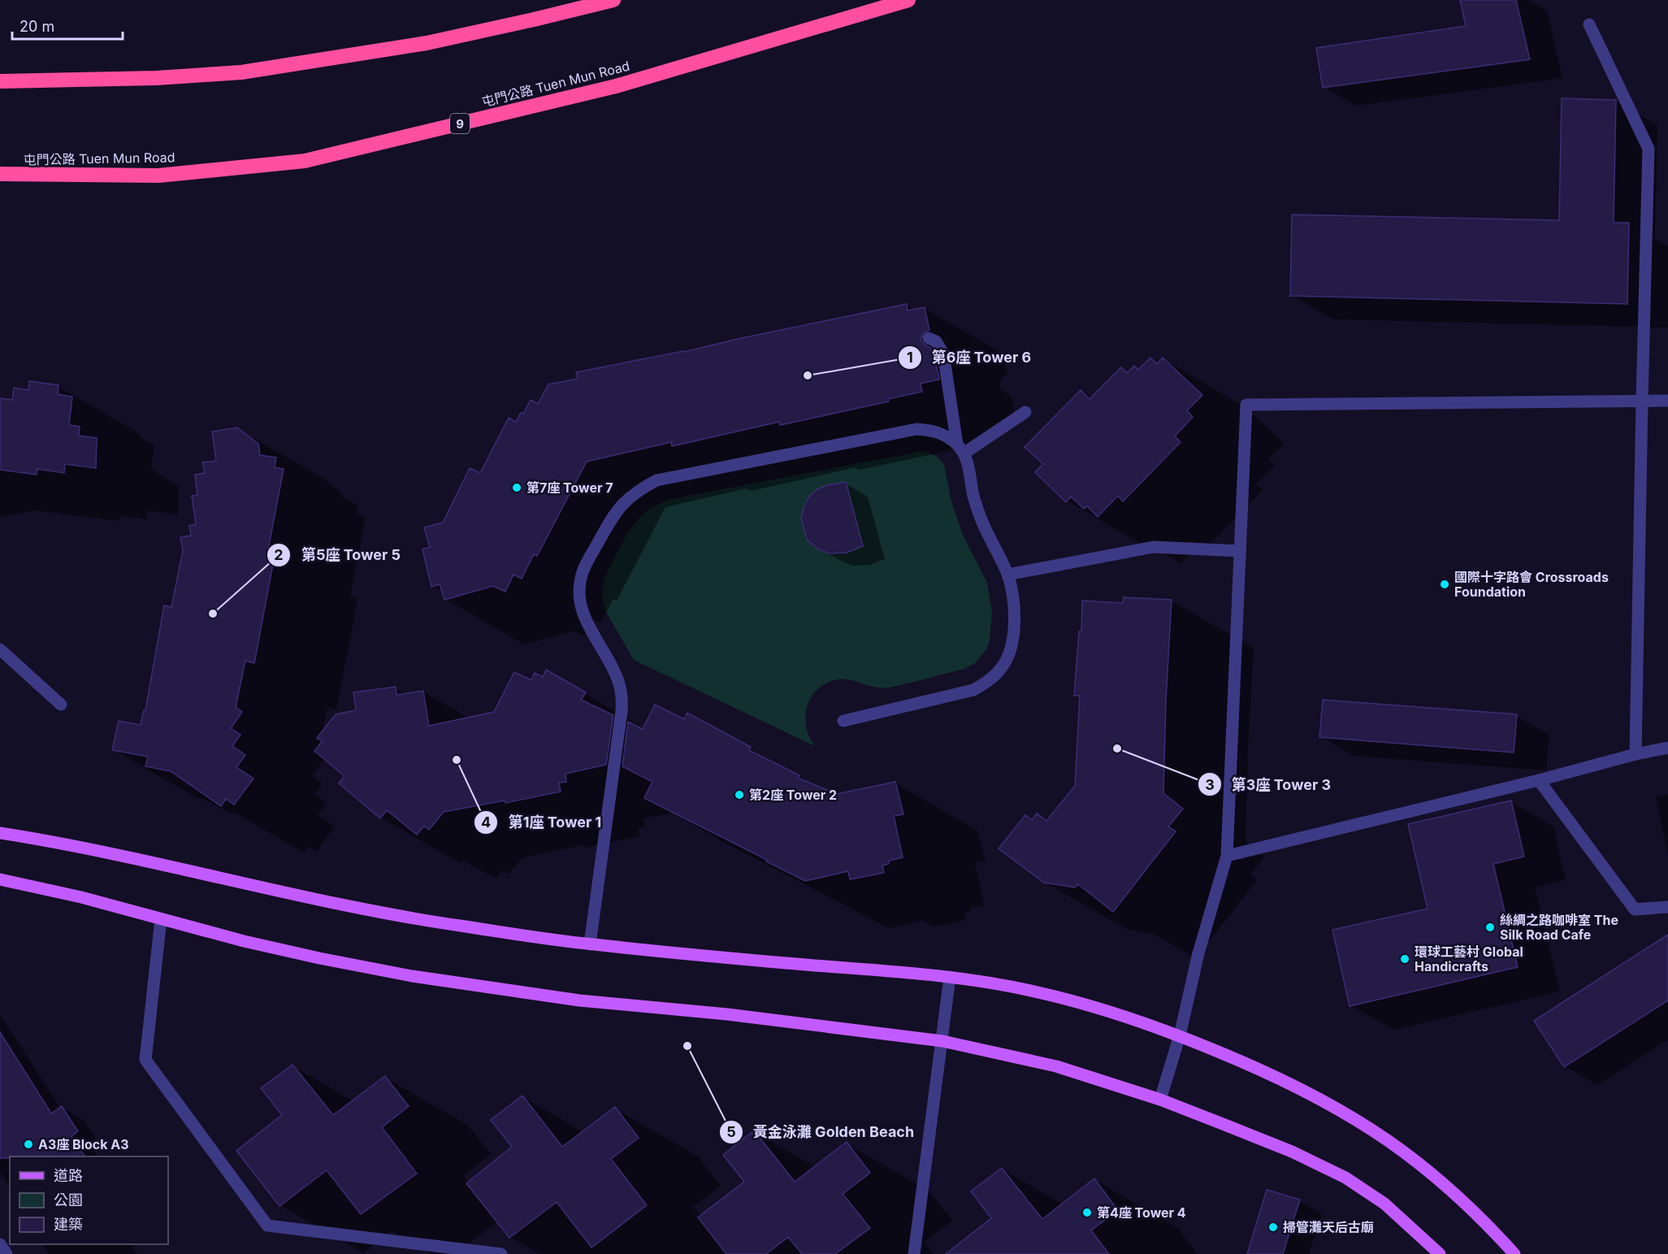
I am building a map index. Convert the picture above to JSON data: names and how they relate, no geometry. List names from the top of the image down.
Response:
{
  "streets": {
    "highway": ["屯門公路 Tuen Mun Road", "9"]
  },
  "places": [
    "第6座 Tower 6",
    "第7座 Tower 7",
    "國際十字路會 Crossroads Foundation",
    "第5座 Tower 5",
    "第3座 Tower 3",
    "第1座 Tower 1",
    "第2座 Tower 2",
    "絲綢之路咖啡室 The Silk Road Cafe",
    "環球工藝村 Global Handicrafts",
    "黃金泳灘 Golden Beach",
    "A3座 Block A3",
    "第4座 Tower 4",
    "掃管灘天后古廟"
  ],
  "legend": ["道路", "公園", "建築"],
  "scale_bar": "20 m"
}
